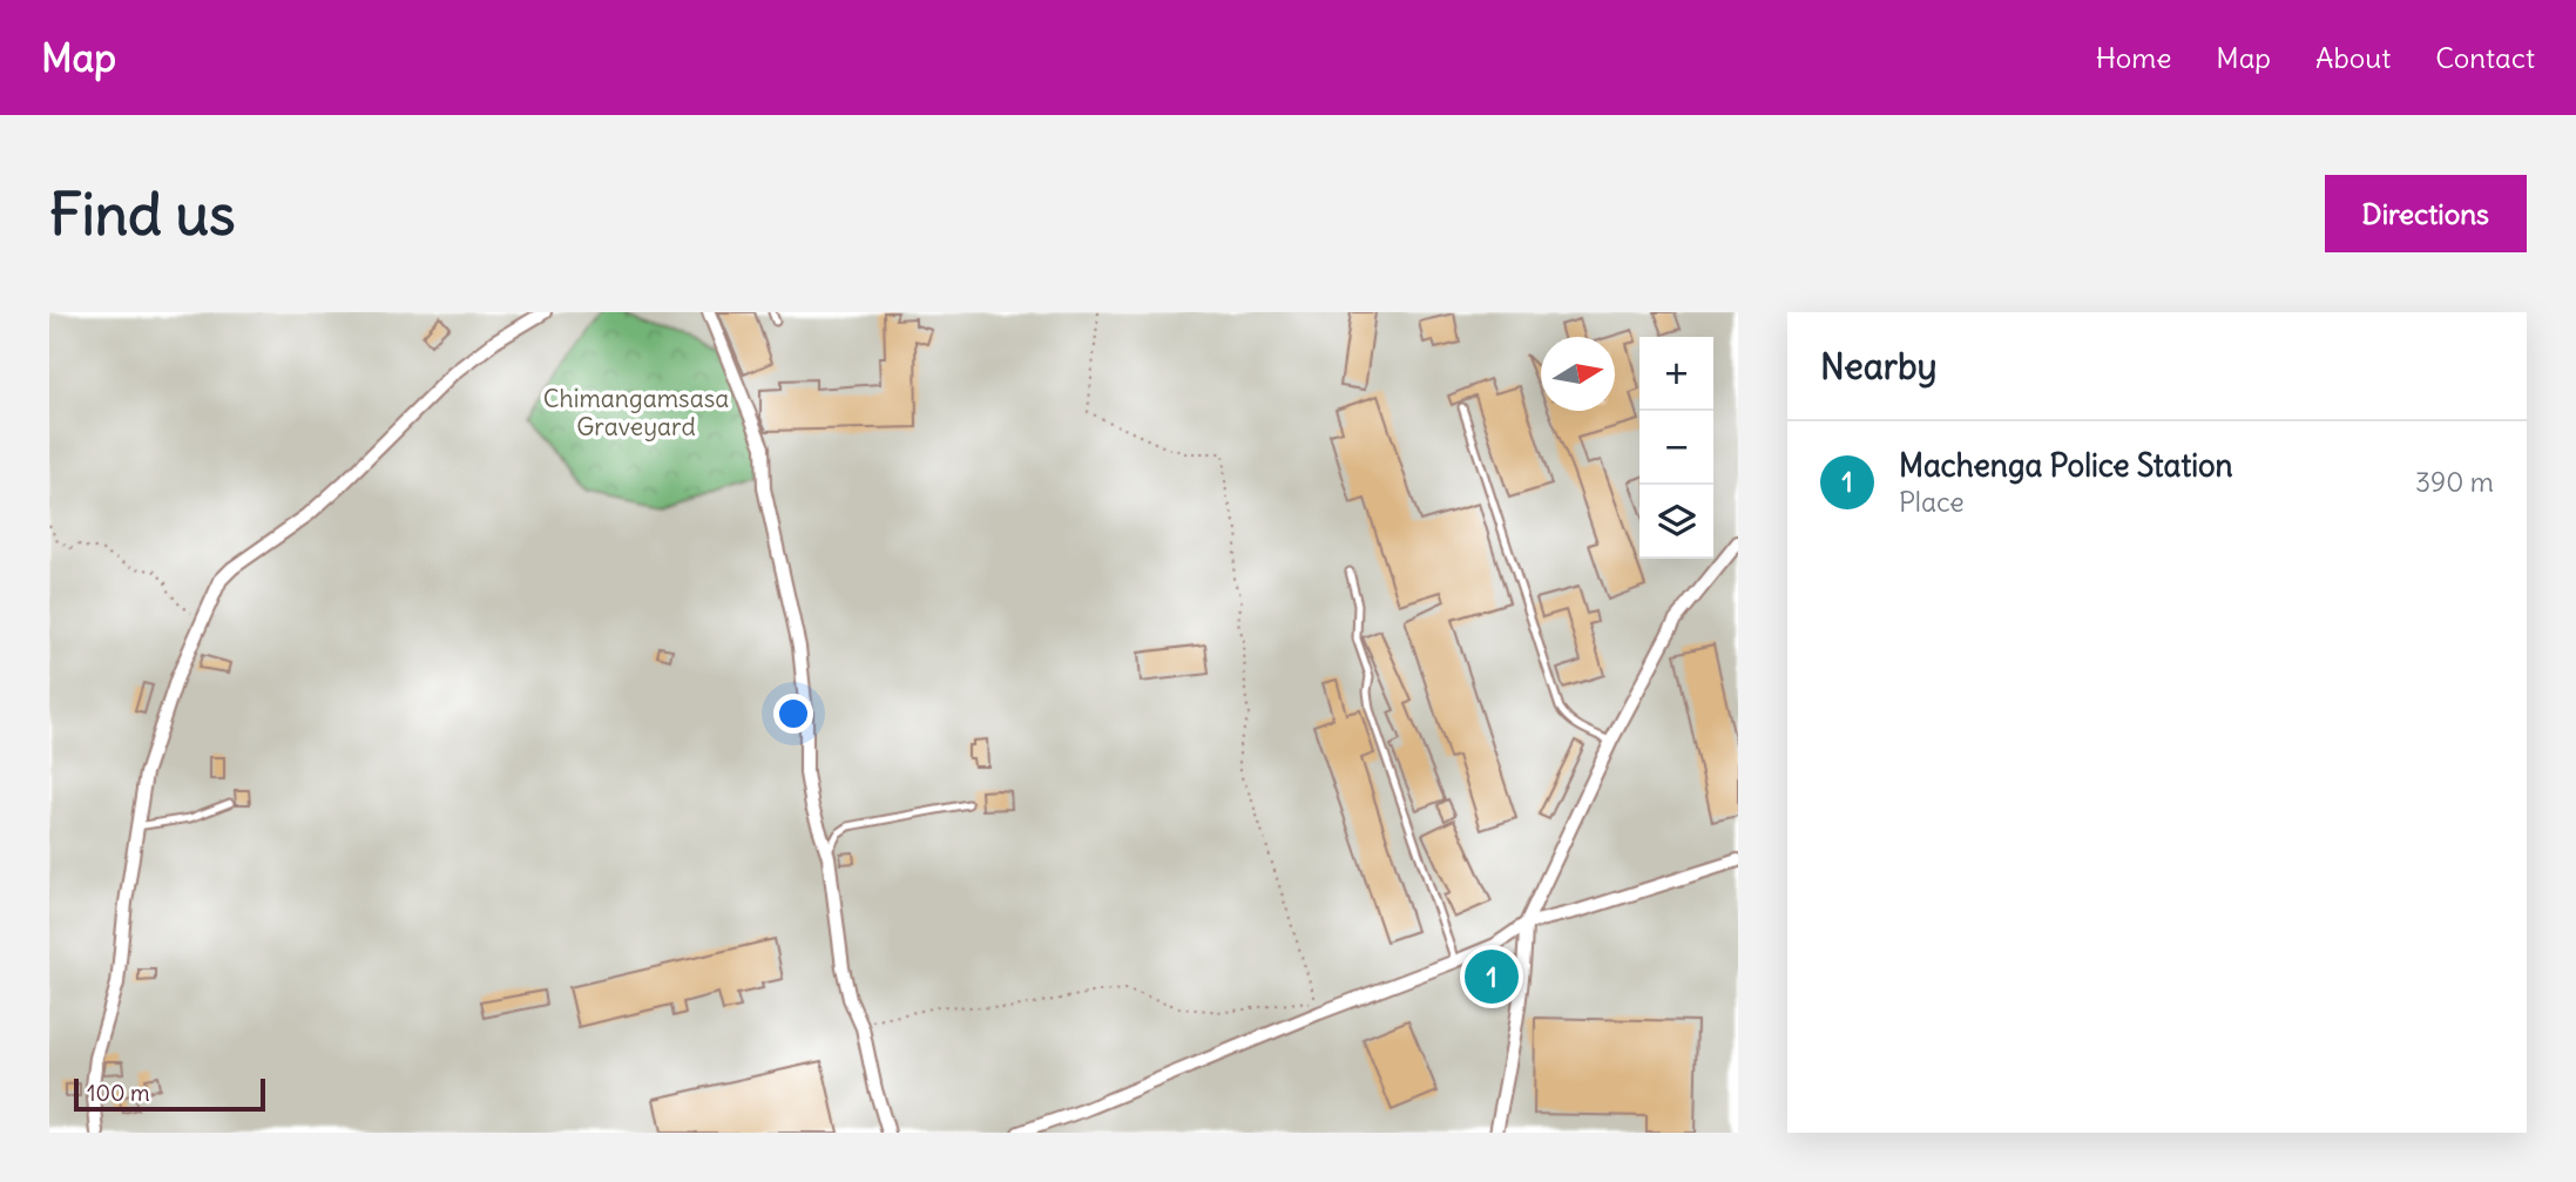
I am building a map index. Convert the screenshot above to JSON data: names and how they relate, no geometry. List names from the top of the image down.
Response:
{
  "parks": ["Chimangamsasa Graveyard"],
  "scale_bar": "100 m",
  "north": "right",
  "page": {
    "header": "Map",
    "nav": [
      "Home",
      "Map",
      "About",
      "Contact"
    ],
    "buttons": "Directions",
    "title": "Find us",
    "heading": "Nearby",
    "map_buttons": ["+", "−"],
    "list": [
      {
        "mark": "1",
        "name": "Machenga Police Station",
        "note": "Place",
        "value": "390 m"
      }
    ],
    "pins": "1",
    "scale": "100 m"
  }
}
